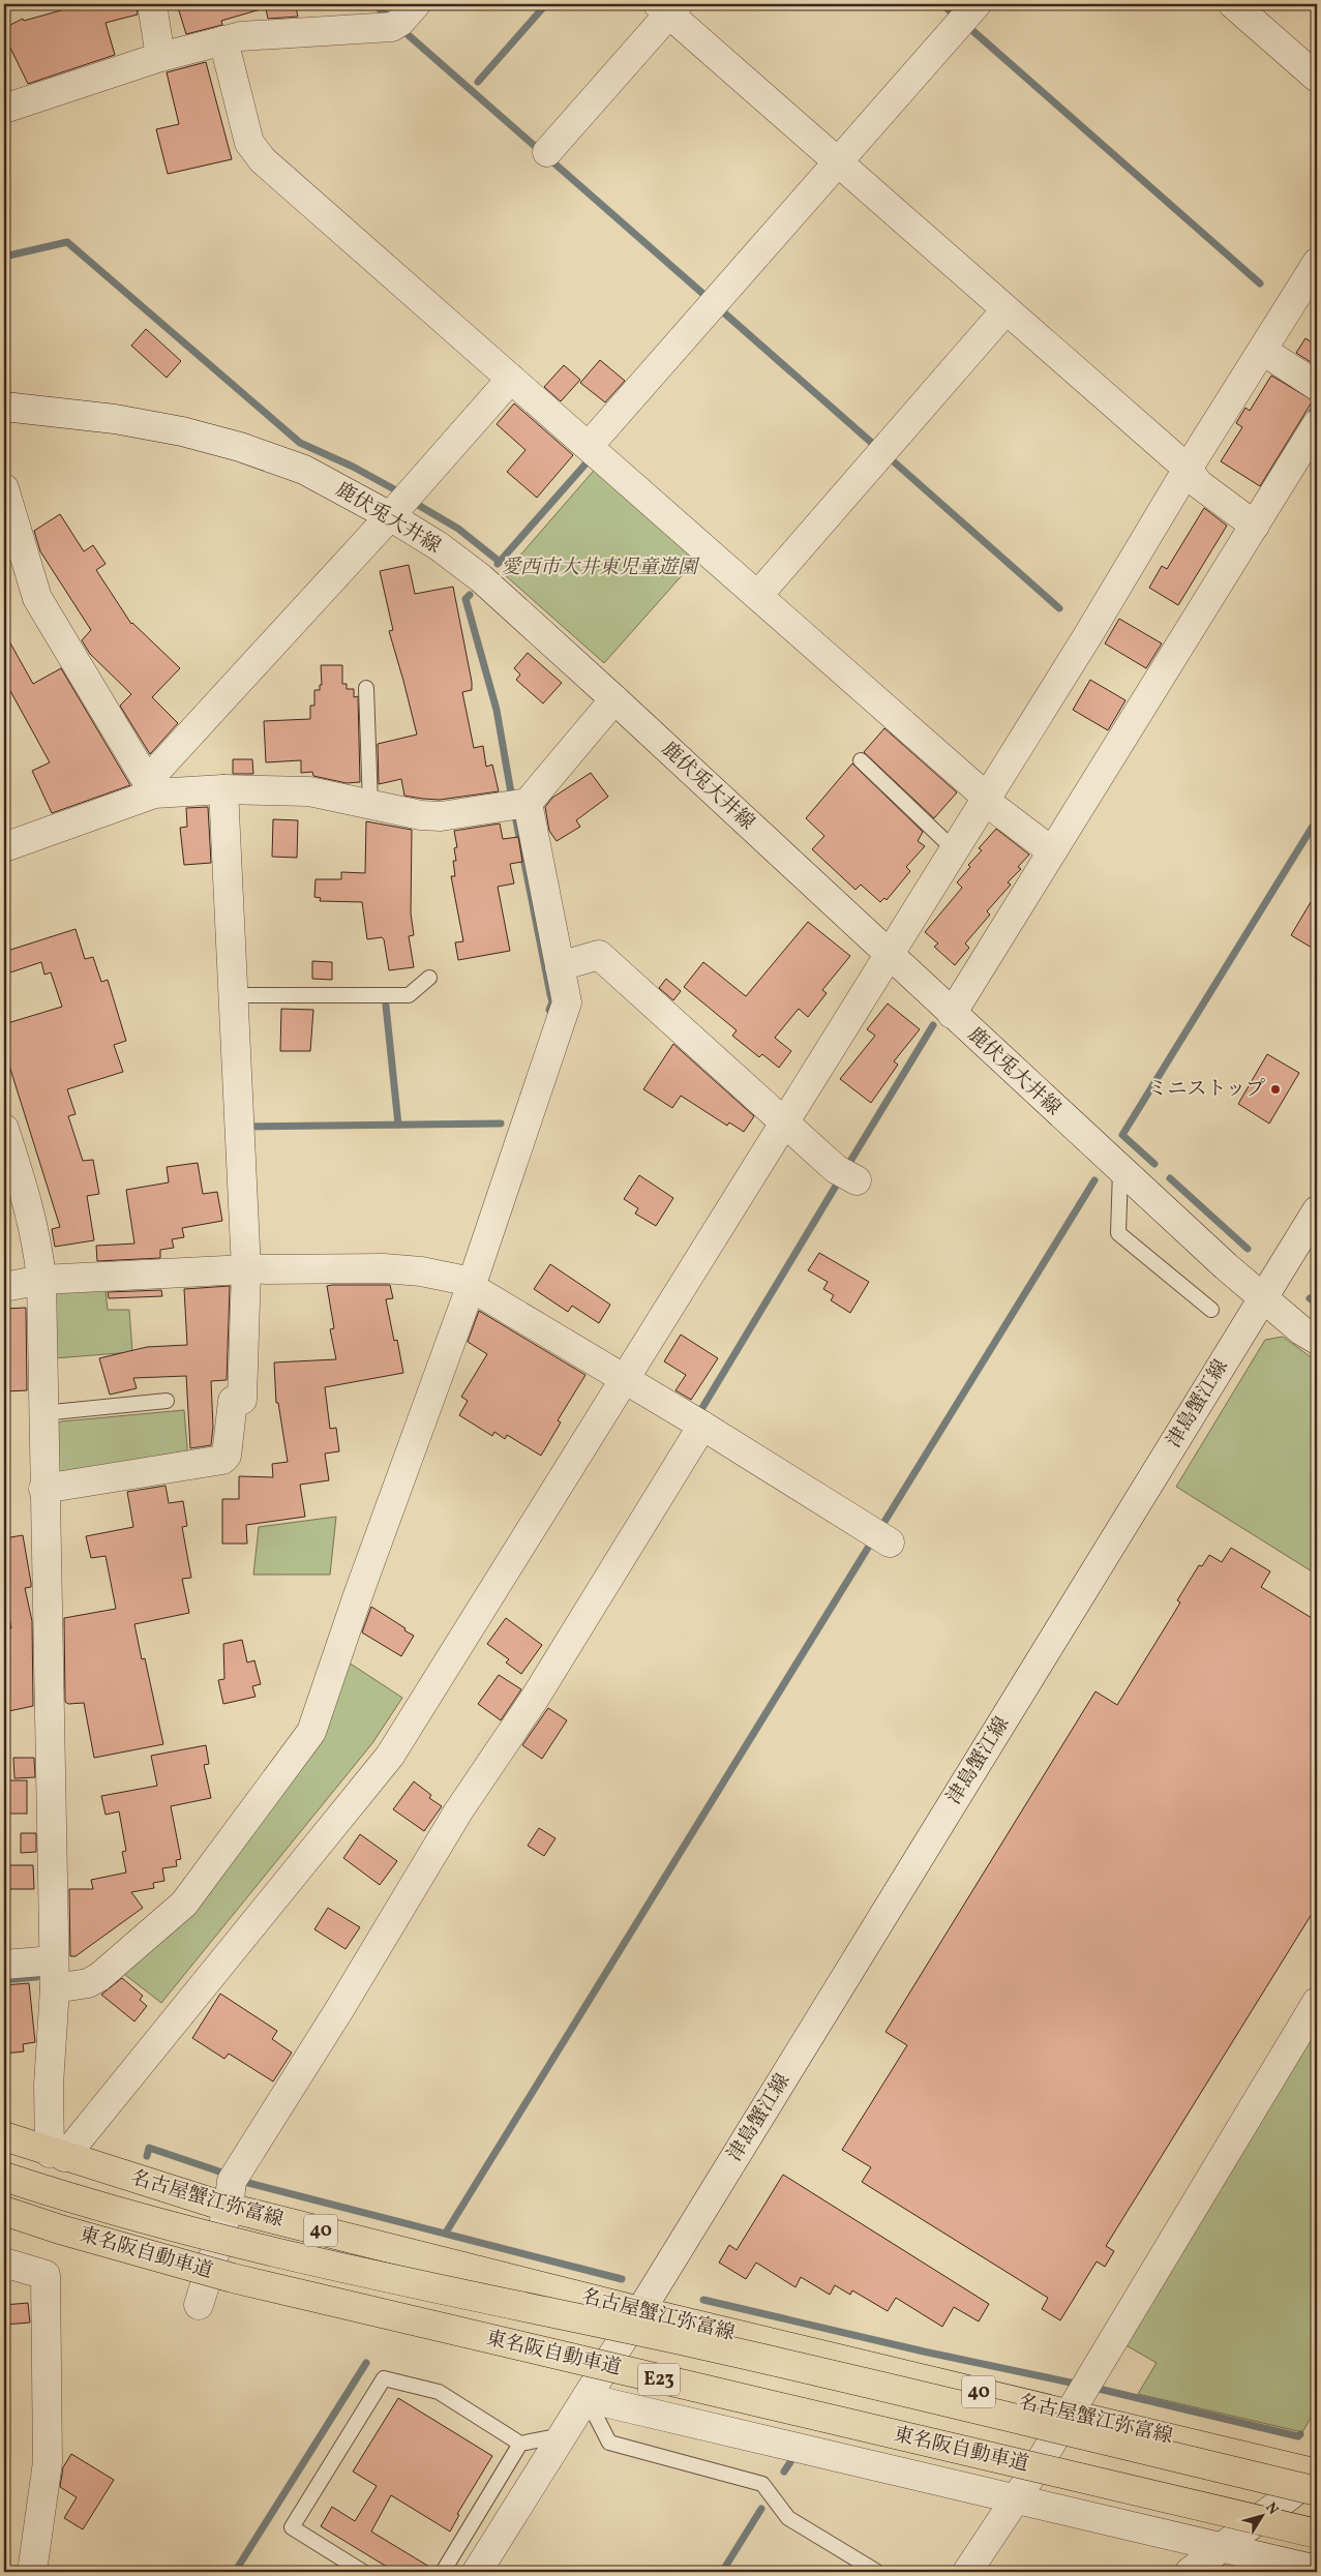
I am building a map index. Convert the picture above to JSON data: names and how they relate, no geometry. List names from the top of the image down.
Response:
{
  "streets": {
    "main road": [
      "名古屋蟹江弥富線",
      "40",
      "東名阪自動車道",
      "E23"
    ],
    "street": ["鹿伏兎大井線", "津島蟹江線"]
  },
  "crossings": [
    ["鹿伏兎大井線", "津島蟹江線"],
    ["津島蟹江線", "名古屋蟹江弥富線"]
  ],
  "parks": ["愛西市大井東児童遊園"],
  "places": ["ミニストップ"],
  "north": "top right"
}
